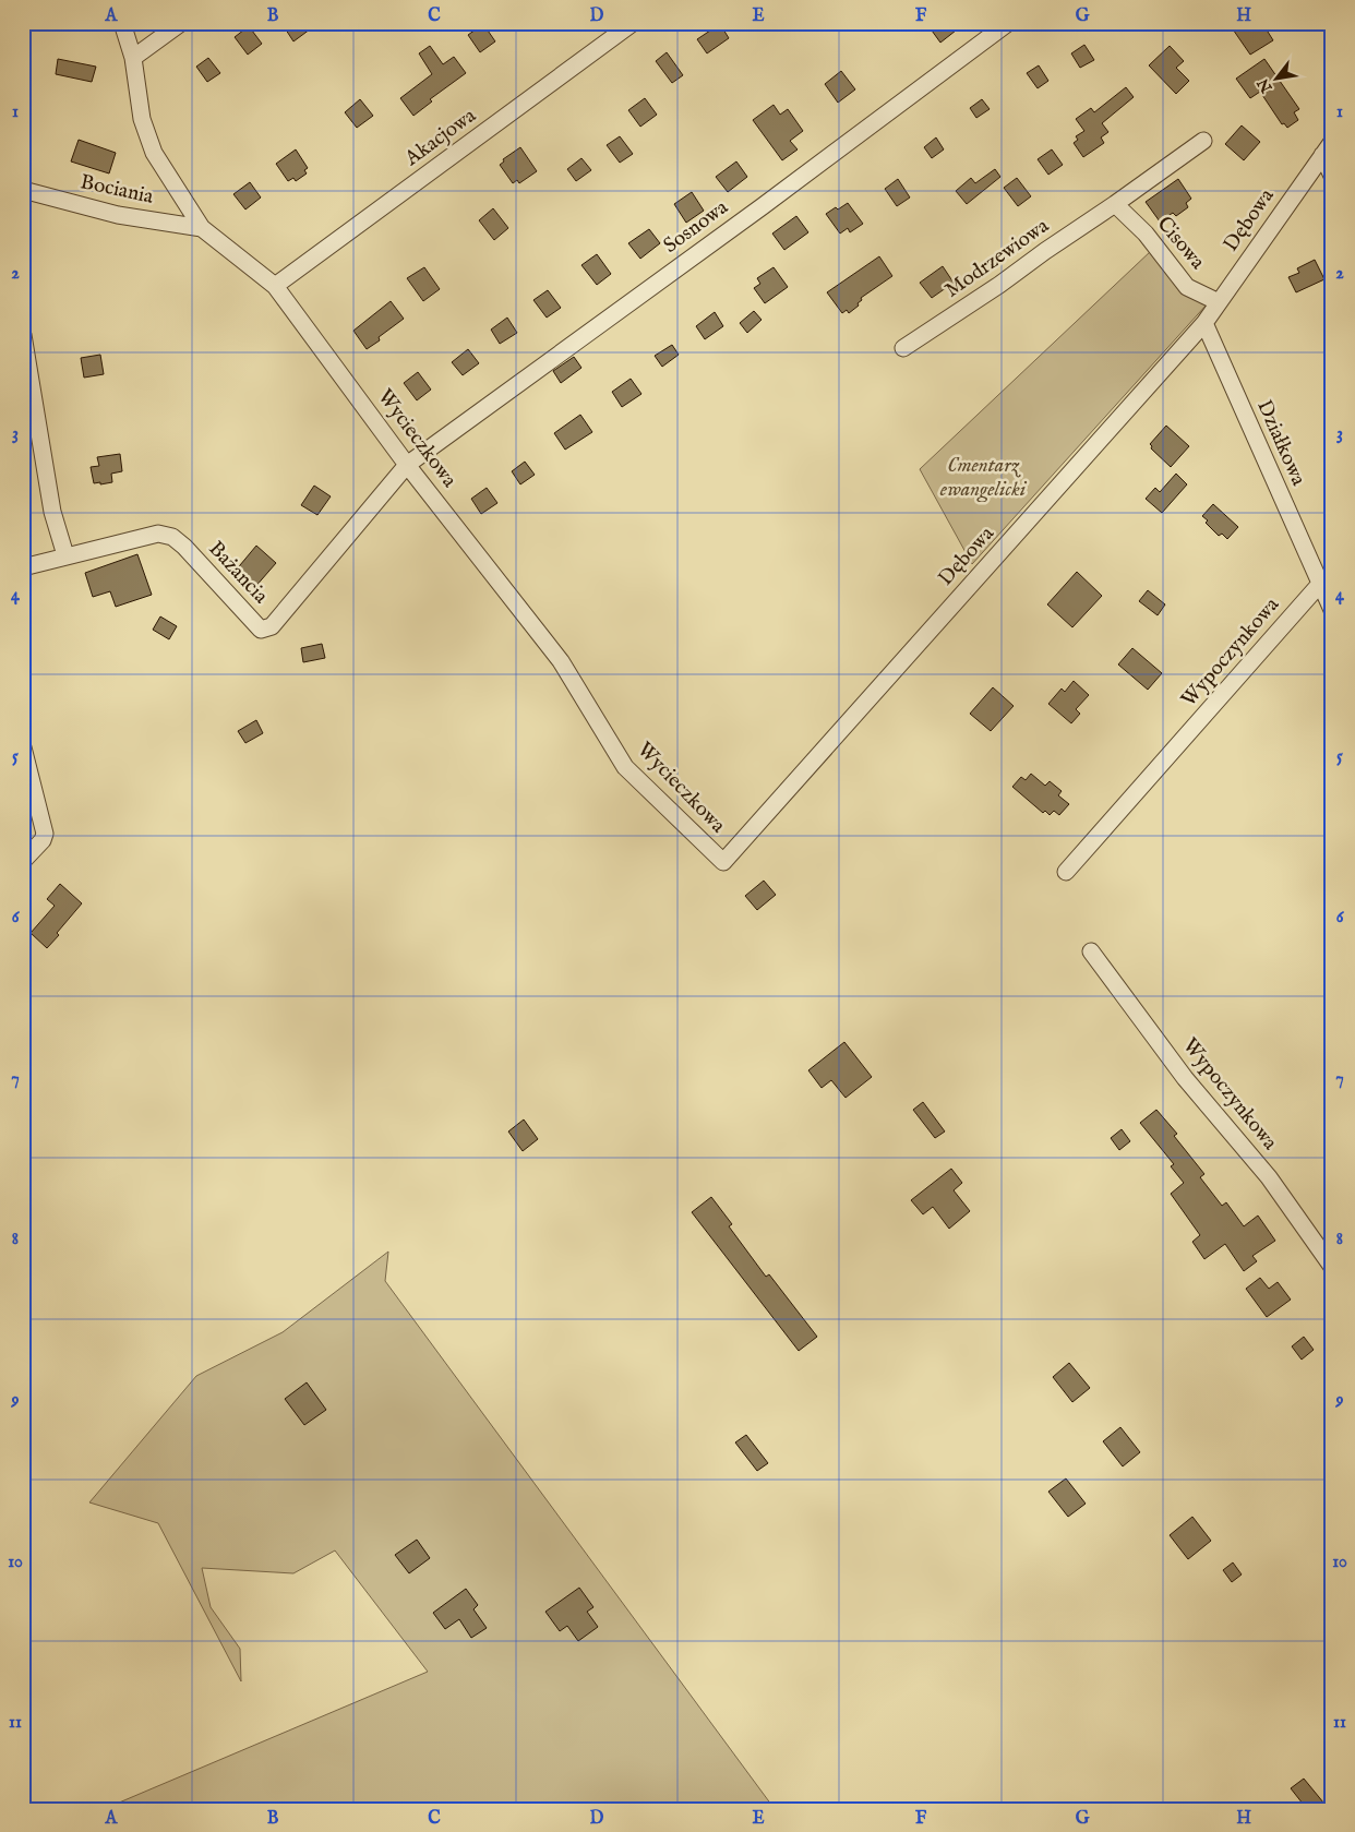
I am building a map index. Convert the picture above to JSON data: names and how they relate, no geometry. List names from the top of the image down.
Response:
{
  "streets": {
    "street": [
      "Akacjowa",
      "Bociania",
      "Dębowa",
      "Sosnowa",
      "Cisowa",
      "Modrzewiowa",
      "Wycieczkowa",
      "Działkowa",
      "Bażancia",
      "Wypoczynkowa"
    ]
  },
  "crossings": [
    ["Akacjowa", "Wycieczkowa"],
    ["Bociania", "Wycieczkowa"],
    ["Dębowa", "Cisowa"],
    ["Dębowa", "Wycieczkowa"],
    ["Dębowa", "Działkowa"],
    ["Sosnowa", "Wycieczkowa"],
    ["Sosnowa", "Bażancia"],
    ["Cisowa", "Modrzewiowa"],
    ["Wycieczkowa", "Bażancia"],
    ["Działkowa", "Wypoczynkowa"]
  ],
  "parks": ["Cmentarz ewangelicki"],
  "north": "bottom left",
  "grid": {
    "columns": [
      "A",
      "B",
      "C",
      "D",
      "E",
      "F",
      "G",
      "H"
    ],
    "rows": [
      "1",
      "2",
      "3",
      "4",
      "5",
      "6",
      "7",
      "8",
      "9",
      "10",
      "11"
    ]
  }
}
